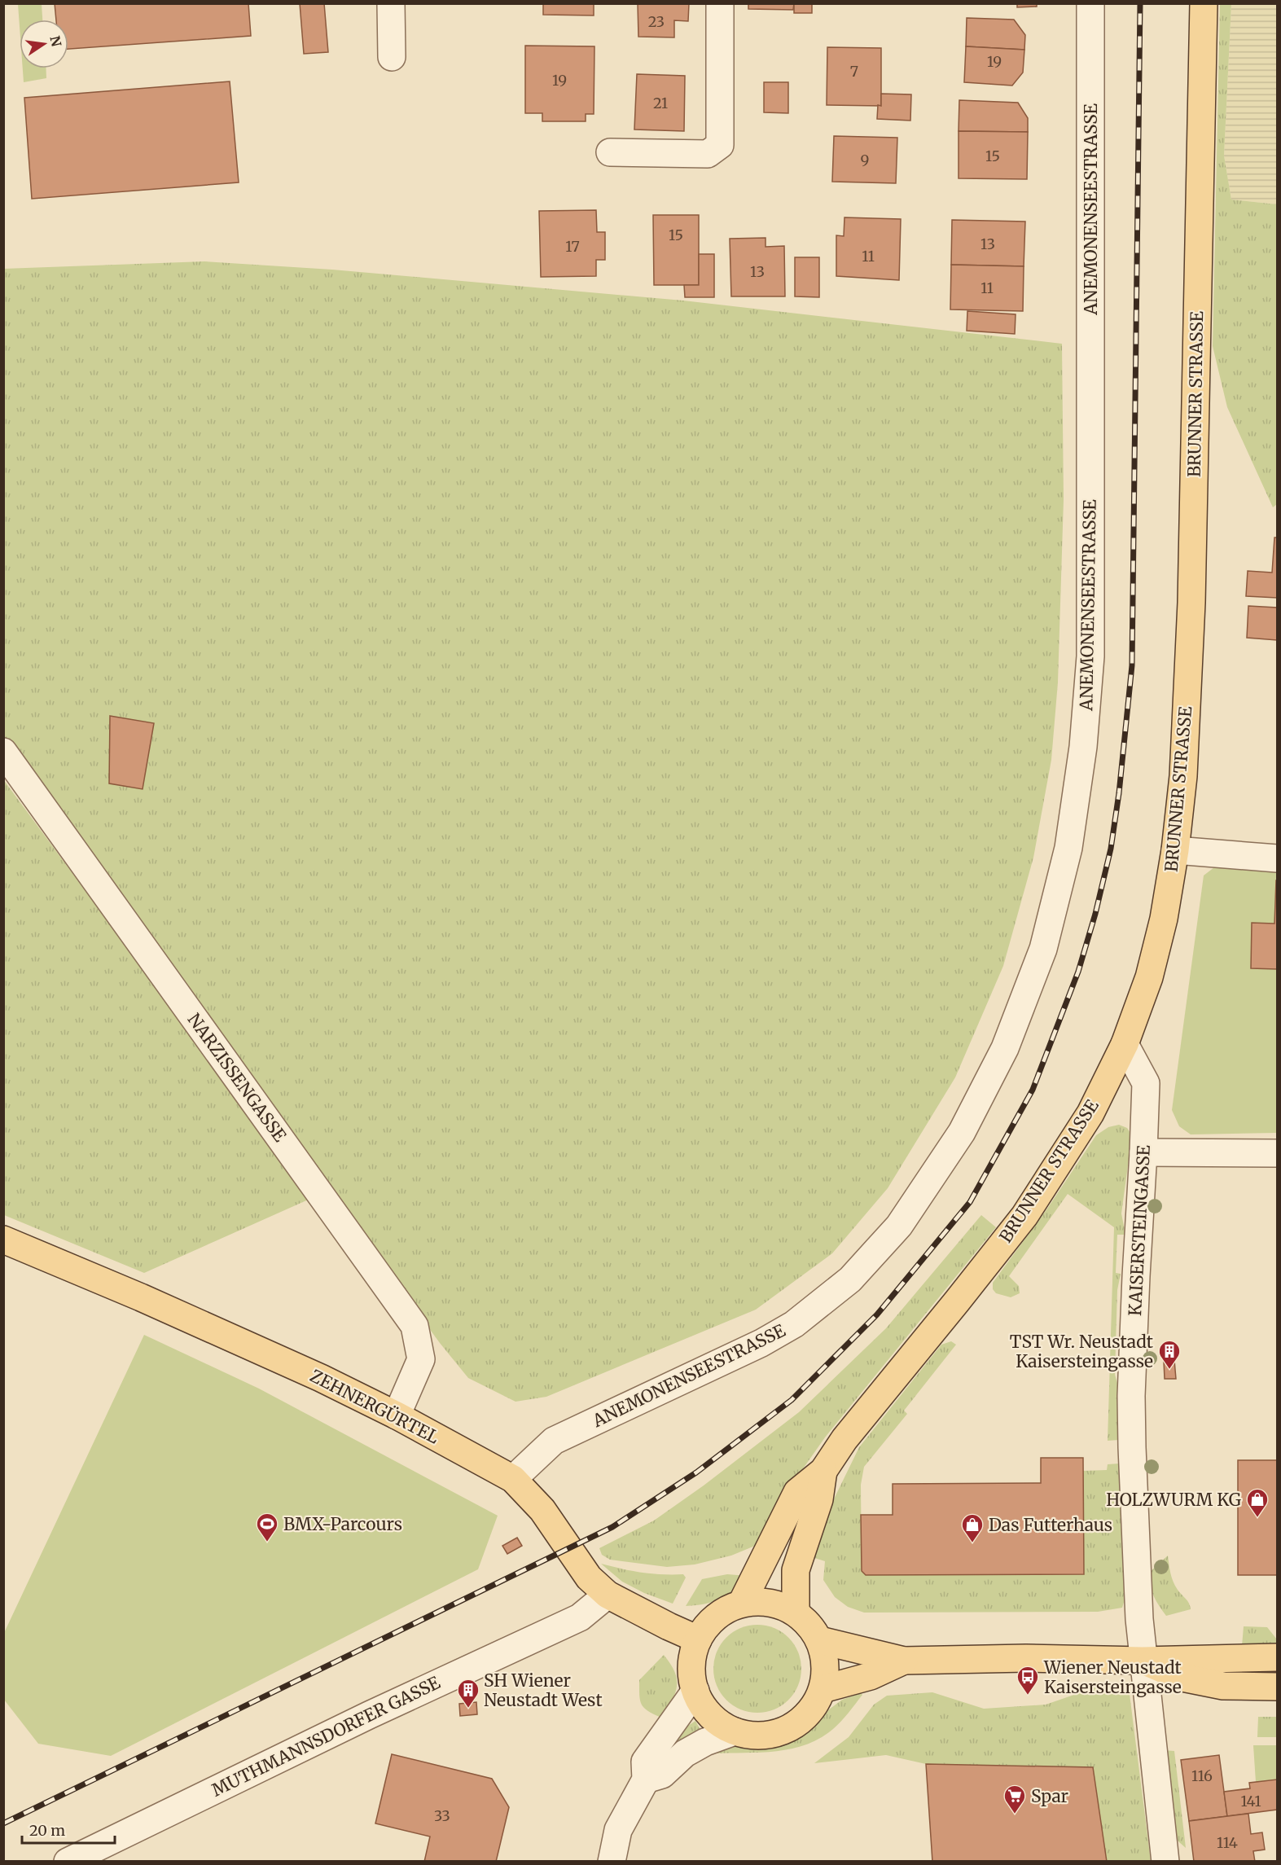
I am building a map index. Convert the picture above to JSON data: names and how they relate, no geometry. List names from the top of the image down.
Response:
{
  "streets": {
    "main road": ["BRUNNER STRASSE", "ZEHNERGÜRTEL"],
    "street": [
      "ANEMONENSEESTRASSE",
      "NARZISSENGASSE",
      "KAISERSTEINGASSE",
      "MUTHMANNSDORFER GASSE"
    ]
  },
  "crossings": [
    ["ANEMONENSEESTRASSE", "ZEHNERGÜRTEL"],
    ["BRUNNER STRASSE", "KAISERSTEINGASSE"],
    ["BRUNNER STRASSE", "ZEHNERGÜRTEL"],
    ["NARZISSENGASSE", "ZEHNERGÜRTEL"],
    ["ZEHNERGÜRTEL", "MUTHMANNSDORFER GASSE"]
  ],
  "places": {
    "building": ["TST Wr. Neustadt Kaisersteingasse", "SH Wiener Neustadt West"],
    "shop": ["HOLZWURM KG", "Das Futterhaus"],
    "sports": ["BMX-Parcours"],
    "bus stop": ["Wiener Neustadt Kaisersteingasse"],
    "supermarket": ["Spar"]
  },
  "house_numbers": [
    "23",
    "19",
    "7",
    "19",
    "21",
    "15",
    "9",
    "15",
    "13",
    "17",
    "11",
    "13",
    "11",
    "116",
    "141",
    "33",
    "114"
  ],
  "scale_bar": "20 m",
  "north": "right"
}
